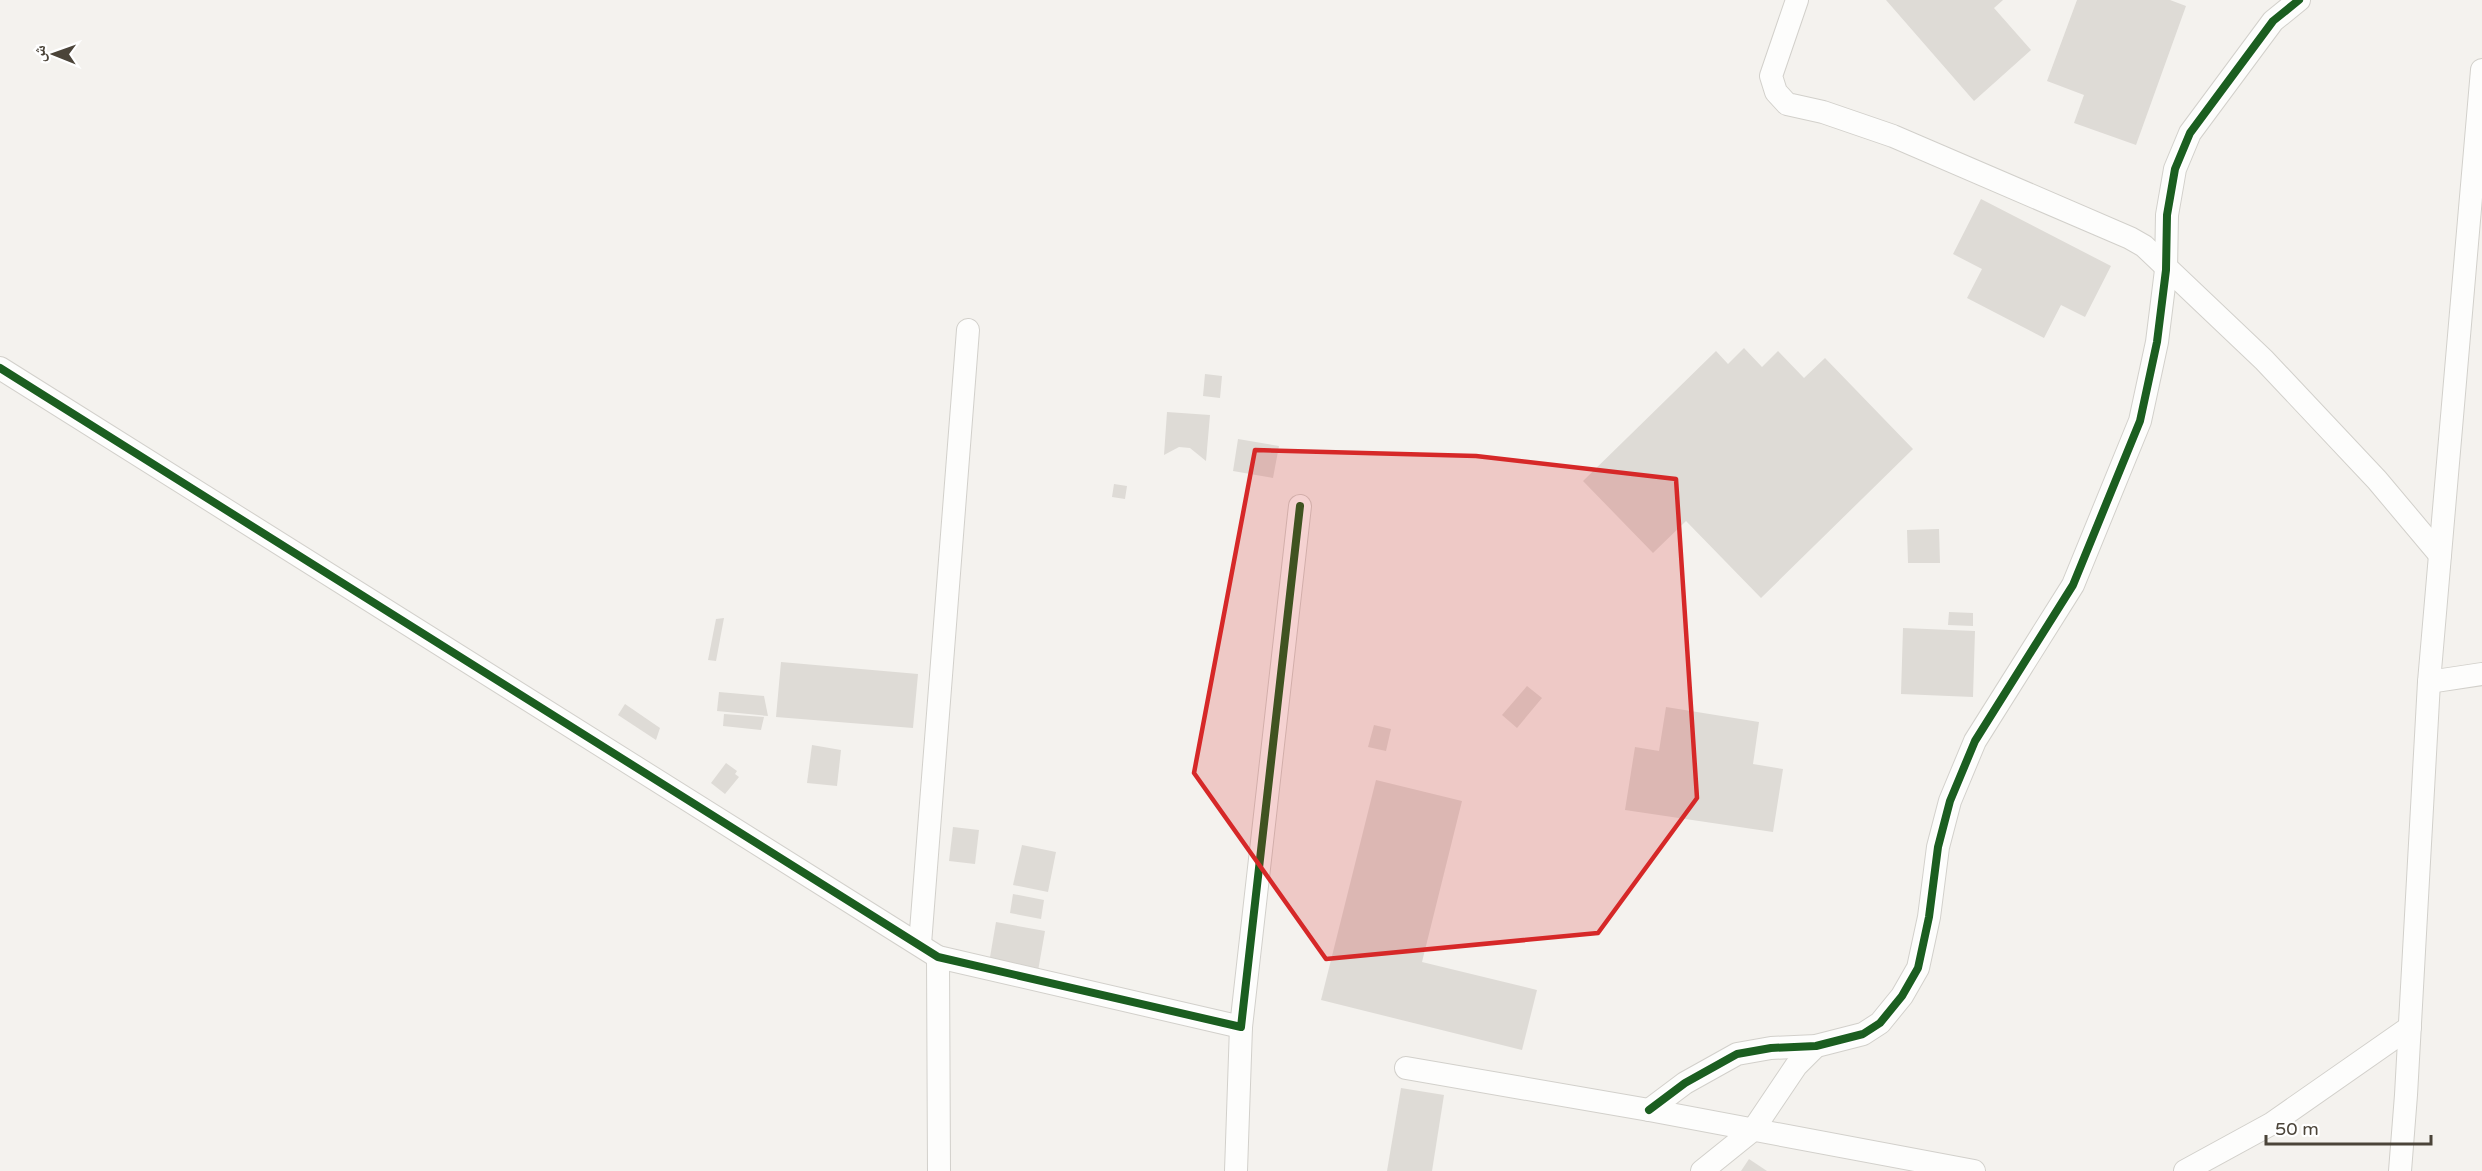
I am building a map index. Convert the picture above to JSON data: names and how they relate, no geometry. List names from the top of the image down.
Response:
{
  "scale_bar": "50 m",
  "north": "left"
}
